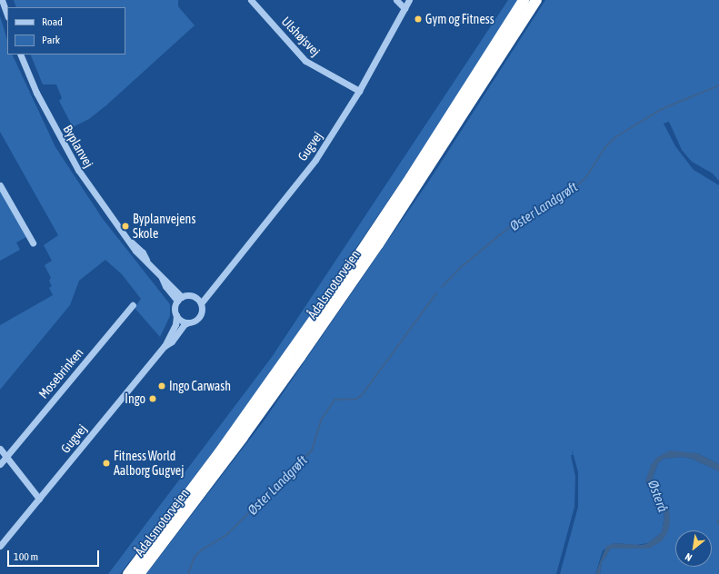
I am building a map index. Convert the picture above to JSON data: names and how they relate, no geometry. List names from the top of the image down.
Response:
{
  "streets": {
    "highway": ["Ådalsmotorvejen"],
    "street": [
      "Ulshøjsvej",
      "Byplanvej",
      "Gugvej",
      "Mosebrinken"
    ]
  },
  "crossings": [
    ["Ulshøjsvej", "Gugvej"],
    ["Byplanvej", "Gugvej"]
  ],
  "water": ["Øster Landgrøft", "Østerå"],
  "places": [
    "Gym og Fitness",
    "Byplanvejens Skole",
    "Ingo Carwash",
    "Ingo",
    "Fitness World Aalborg Gugvej"
  ],
  "legend": ["Road", "Park"],
  "scale_bar": "100 m",
  "north": "bottom left"
}
